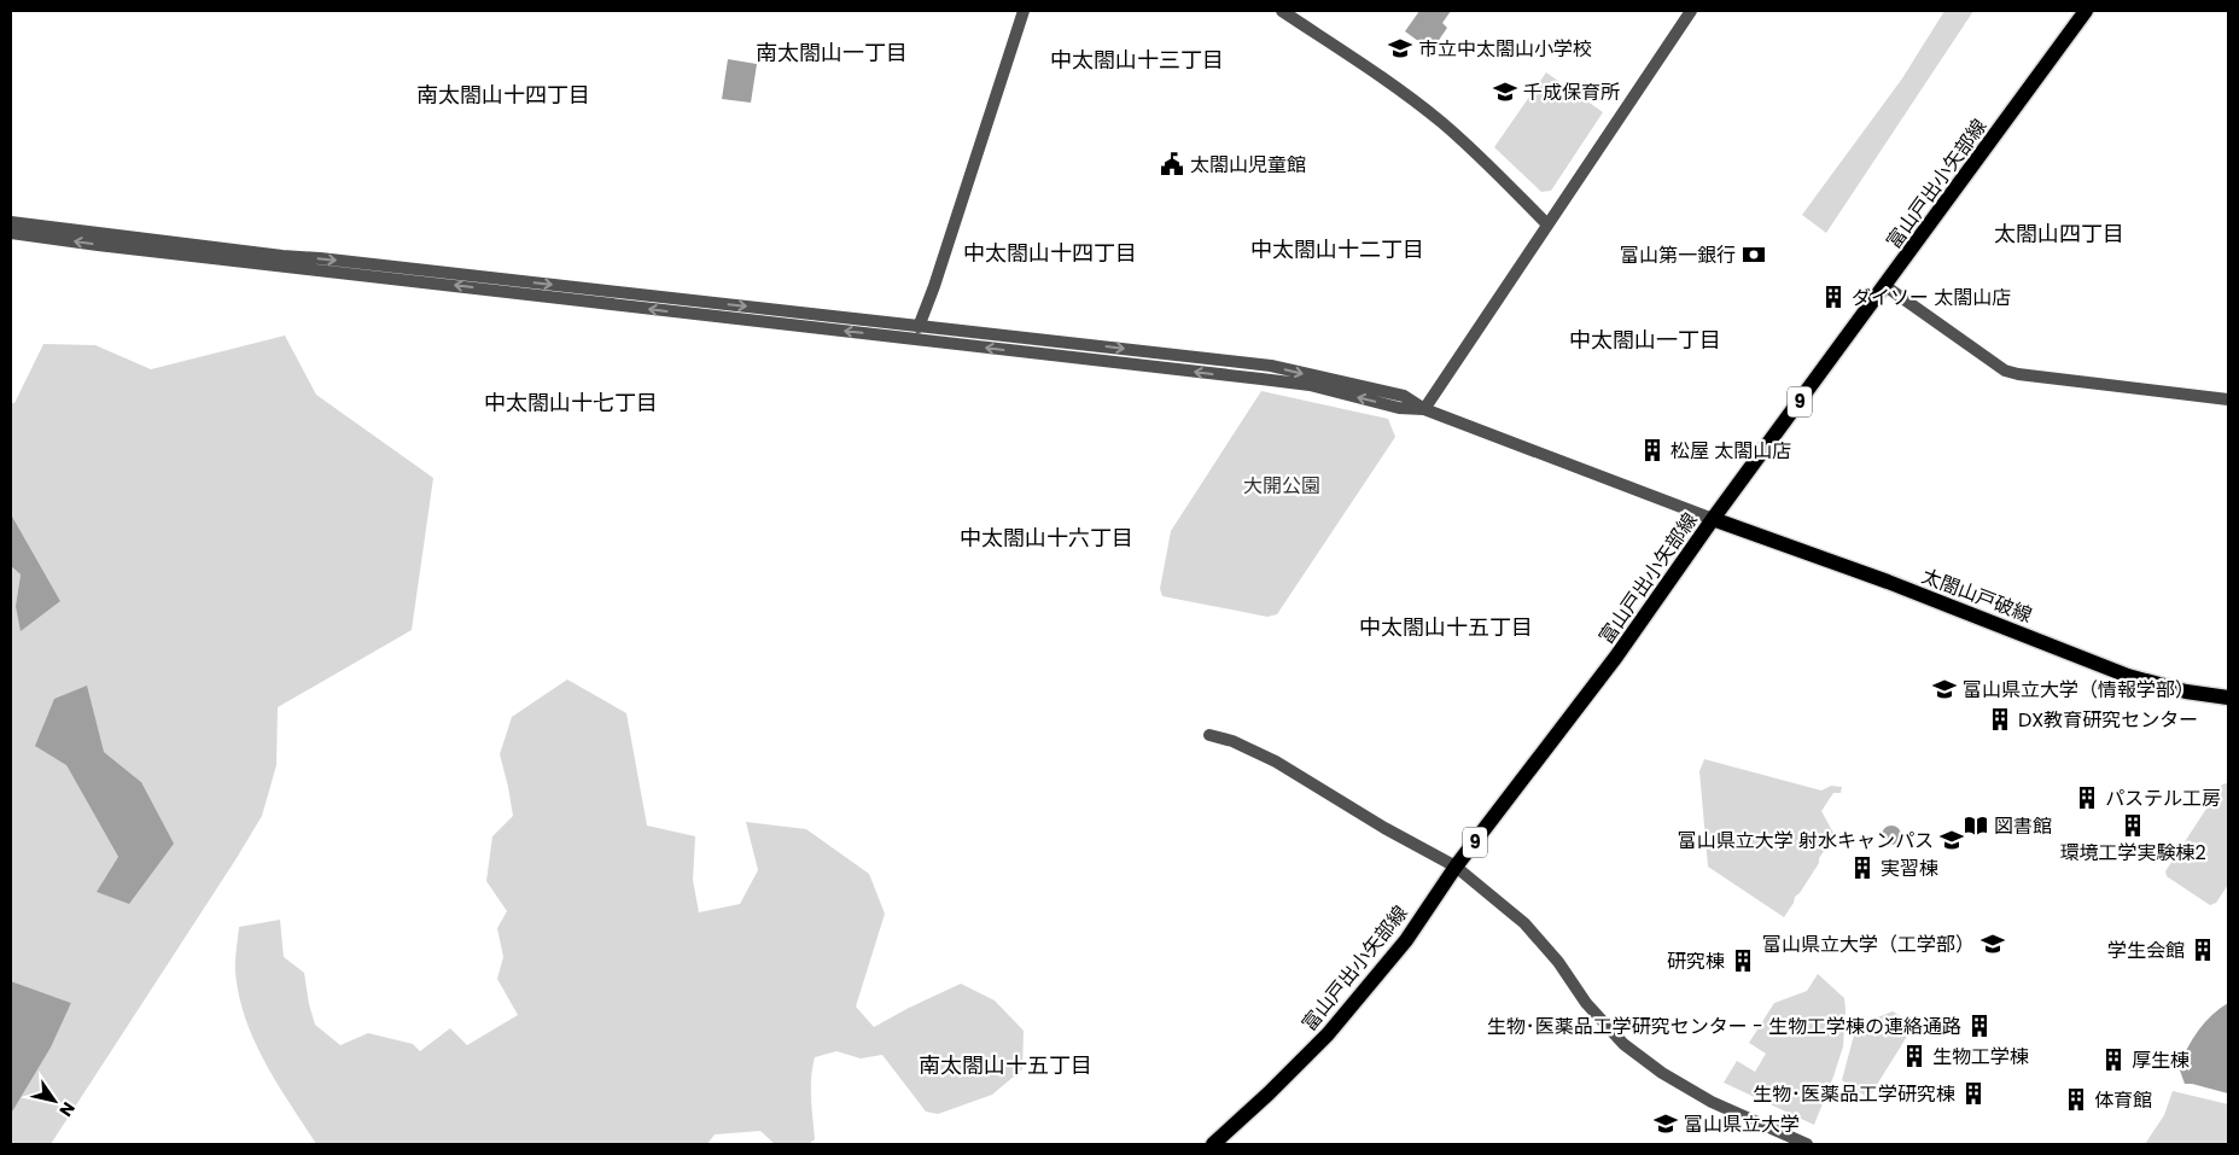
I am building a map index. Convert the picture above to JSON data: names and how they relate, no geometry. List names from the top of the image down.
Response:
{
  "streets": {
    "main road": ["富山戸出小矢部線", "9", "太閤山戸破線"]
  },
  "crossings": [
    ["富山戸出小矢部線", "太閤山戸破線"]
  ],
  "districts": [
    "南太閤山一丁目",
    "中太閤山十三丁目",
    "南太閤山十四丁目",
    "太閤山四丁目",
    "中太閤山十二丁目",
    "中太閤山十四丁目",
    "中太閤山一丁目",
    "中太閤山十七丁目",
    "中太閤山十六丁目",
    "中太閤山十五丁目",
    "南太閤山十五丁目"
  ],
  "parks": ["大開公園"],
  "places": {
    "school or university": [
      "市立中太閤山小学校",
      "千成保育所",
      "富山県立大学（情報学部）",
      "富山県立大学 射水キャンパス",
      "富山県立大学（工学部）",
      "富山県立大学"
    ],
    "public building": ["太閤山児童館"],
    "bank": ["富山第一銀行"],
    "building": [
      "ダイソー 太閤山店",
      "松屋 太閤山店",
      "DX教育研究センター",
      "パステル工房",
      "環境工学実験棟2",
      "実習棟",
      "学生会館",
      "研究棟",
      "生物･医薬品工学研究センター - 生物工学棟の連絡通路",
      "生物工学棟",
      "厚生棟",
      "生物･医薬品工学研究棟",
      "体育館"
    ],
    "library": ["図書館"]
  },
  "north": "bottom right"
}
